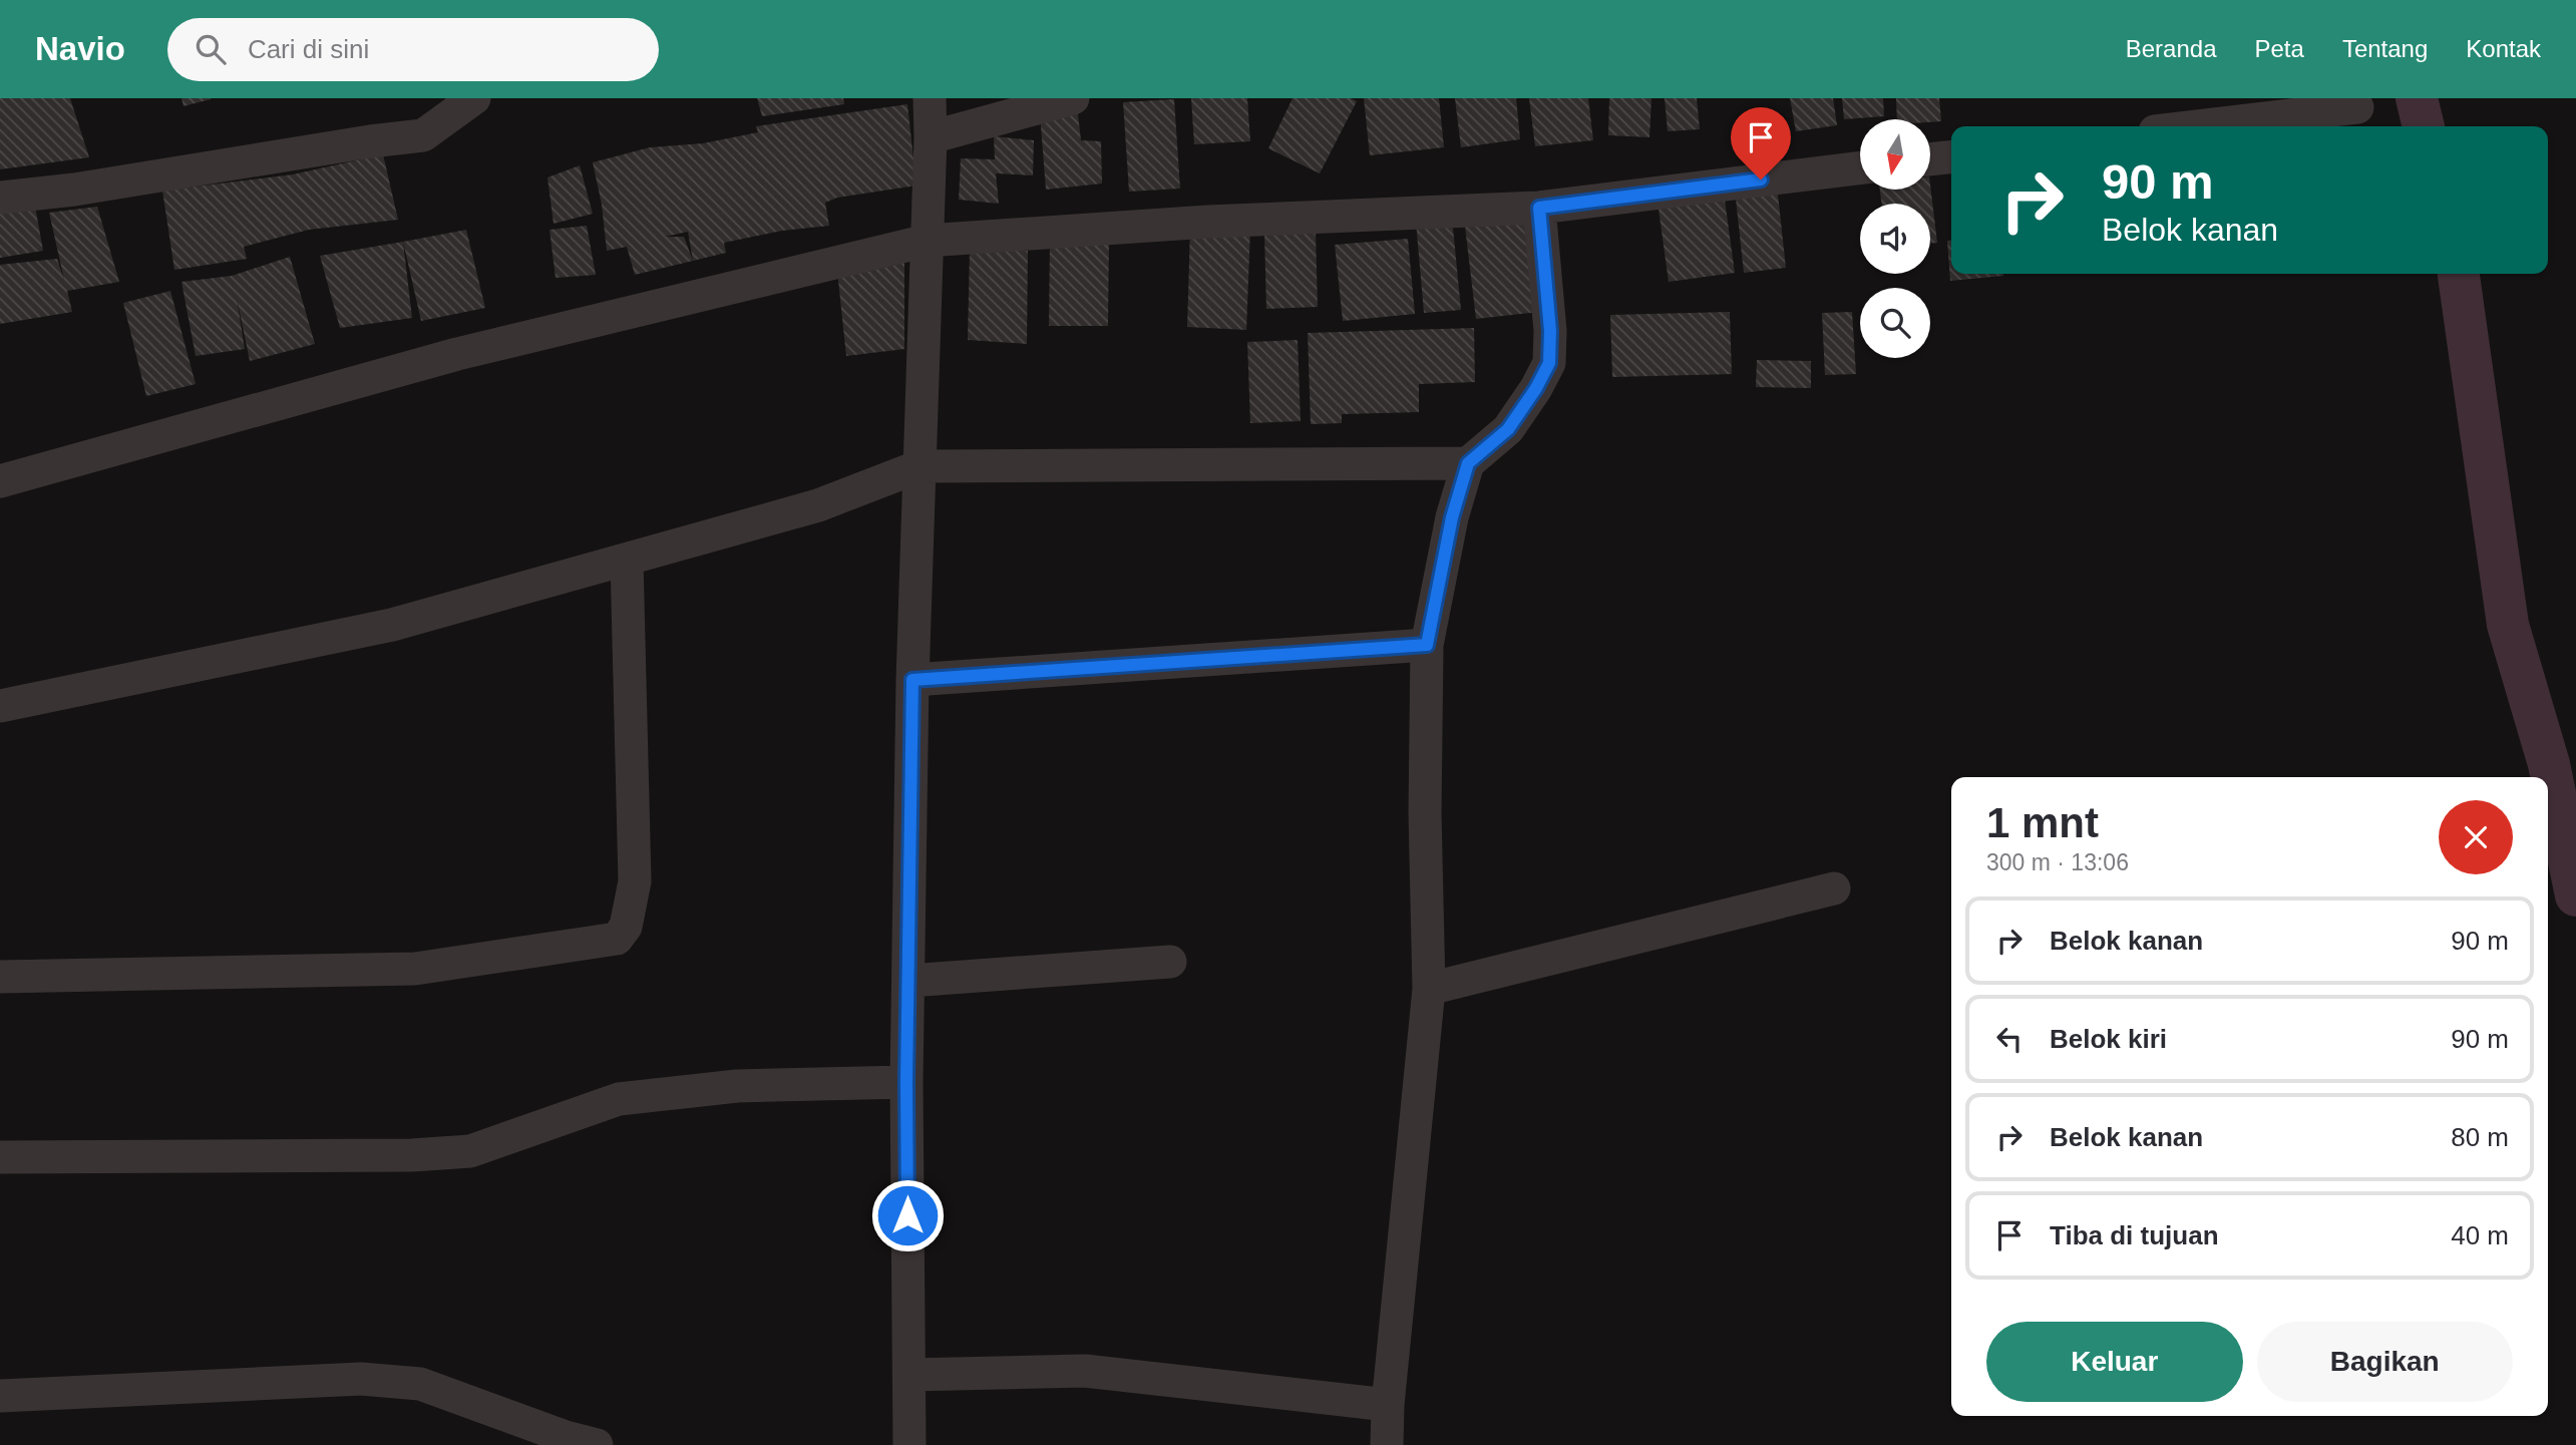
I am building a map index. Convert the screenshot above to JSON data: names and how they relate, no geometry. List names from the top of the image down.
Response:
{
  "north": "bottom",
  "page": {
    "header": "Navio",
    "search": "Cari di sini",
    "nav": [
      "Beranda",
      "Peta",
      "Tentang",
      "Kontak"
    ],
    "turn": ["90 m", "Belok kanan"],
    "heading": ["1 mnt", "300 m · 13:06"],
    "list": [
      {
        "name": "Belok kanan",
        "value": "90 m"
      },
      {
        "name": "Belok kiri",
        "value": "90 m"
      },
      {
        "name": "Belok kanan",
        "value": "80 m"
      },
      {
        "name": "Tiba di tujuan",
        "value": "40 m"
      }
    ],
    "buttons": ["Keluar", "Bagikan"]
  }
}
